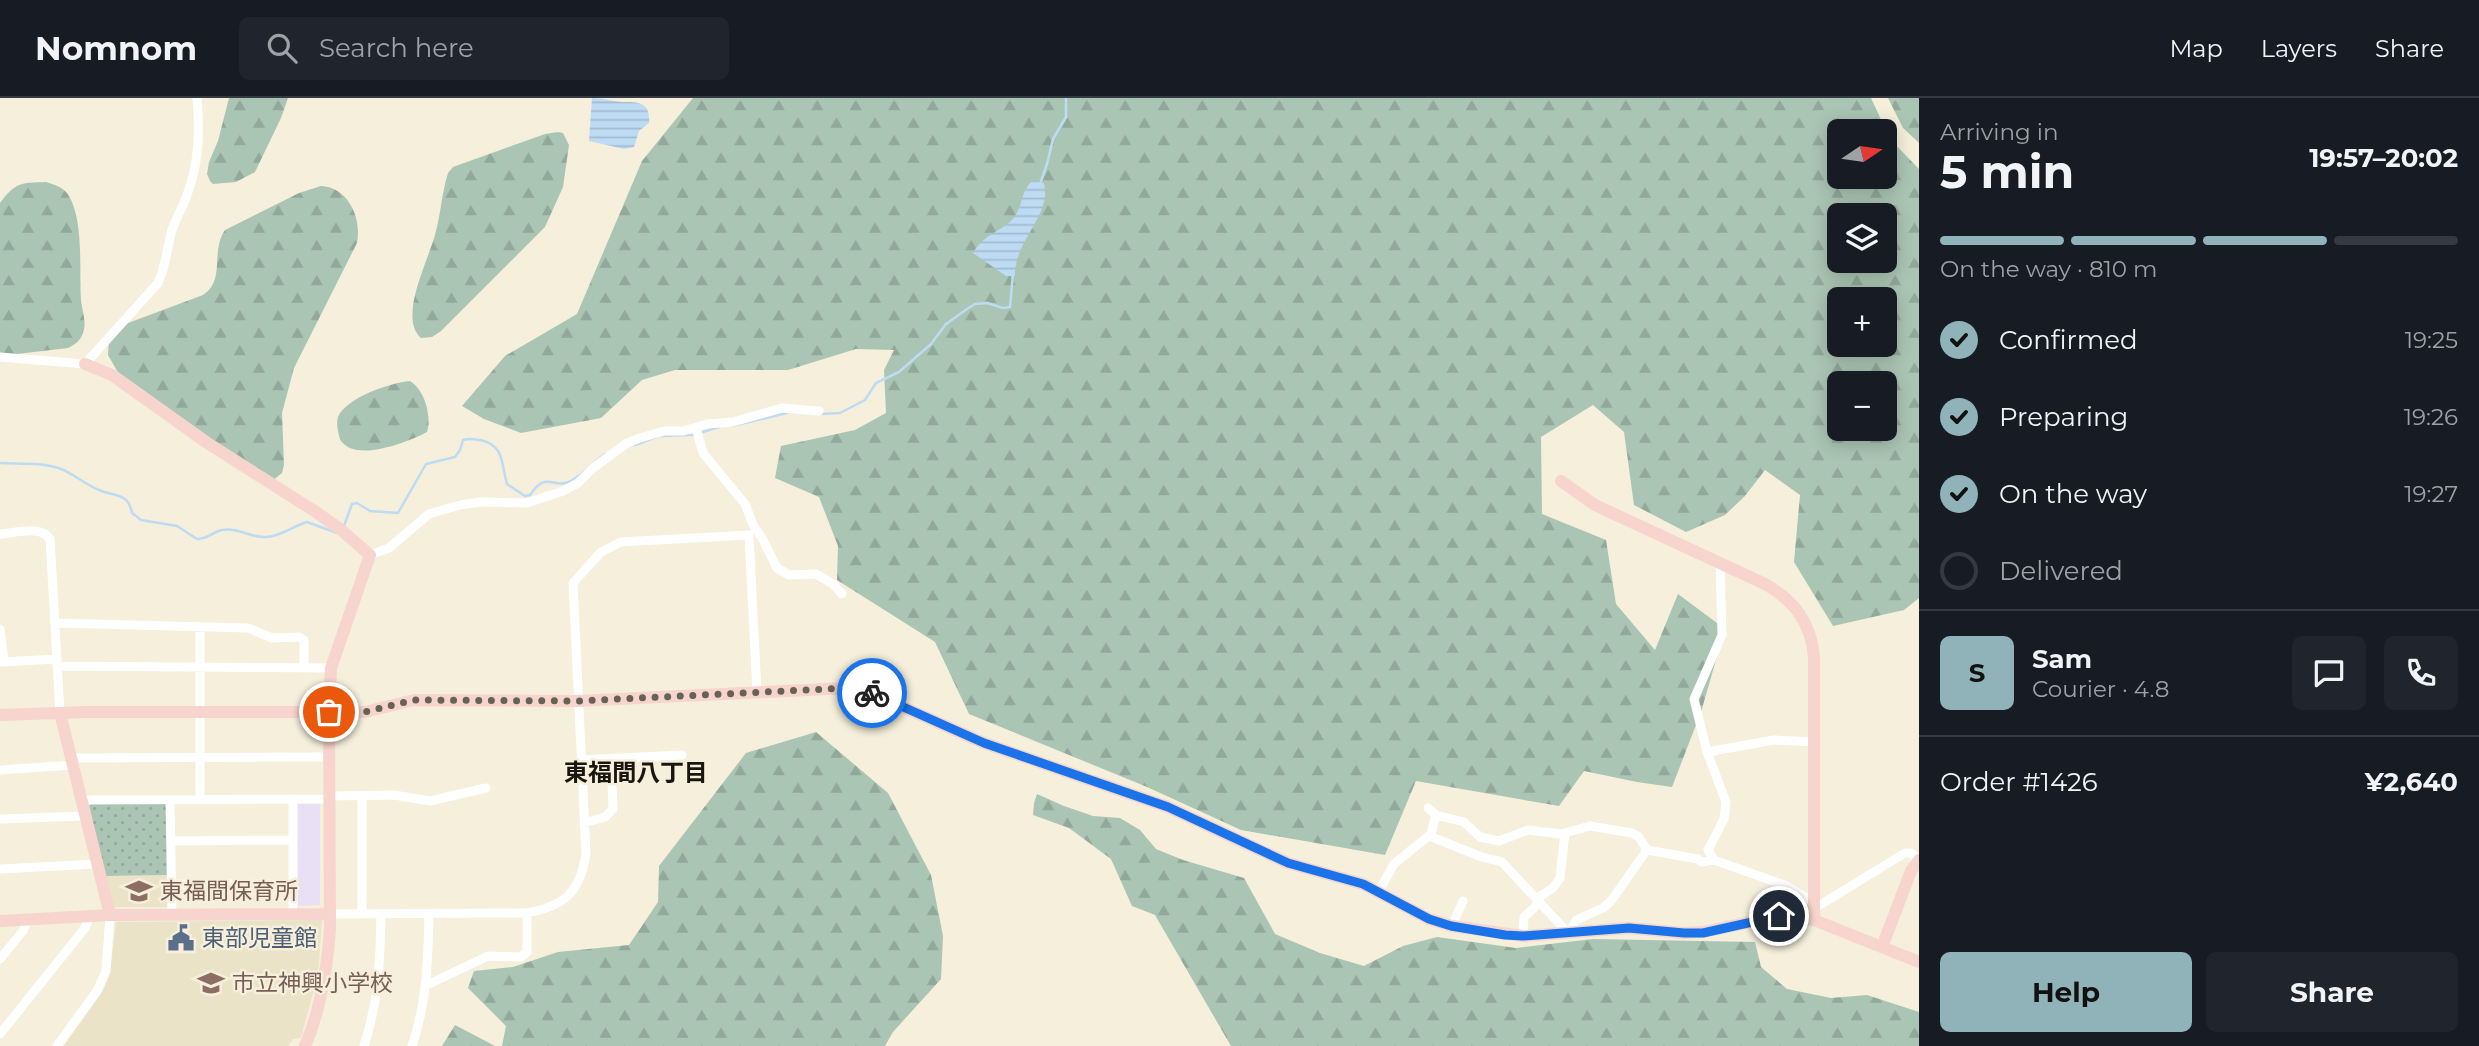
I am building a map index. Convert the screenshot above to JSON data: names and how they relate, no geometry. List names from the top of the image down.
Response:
{
  "districts": ["東福間八丁目"],
  "places": {
    "school or university": ["東福間保育所", "市立神興小学校"],
    "public building": ["東部児童館"]
  },
  "north": "right",
  "page": {
    "header": "Nomnom",
    "search": "Search here",
    "nav": ["Map", "Layers", "Share"],
    "heading": ["5 min", "Arriving in", "19:57–20:02"],
    "panel": [
      "Sam",
      "Courier · 4.8",
      "Order #1426",
      "¥2,640"
    ],
    "map_buttons": ["+", "−"],
    "bar": "On the way · 810 m",
    "list": [
      ["Confirmed", "19:25"],
      ["Preparing", "19:26"],
      ["On the way", "19:27"],
      "Delivered"
    ],
    "round": "S",
    "buttons": ["Help", "Share"]
  }
}
